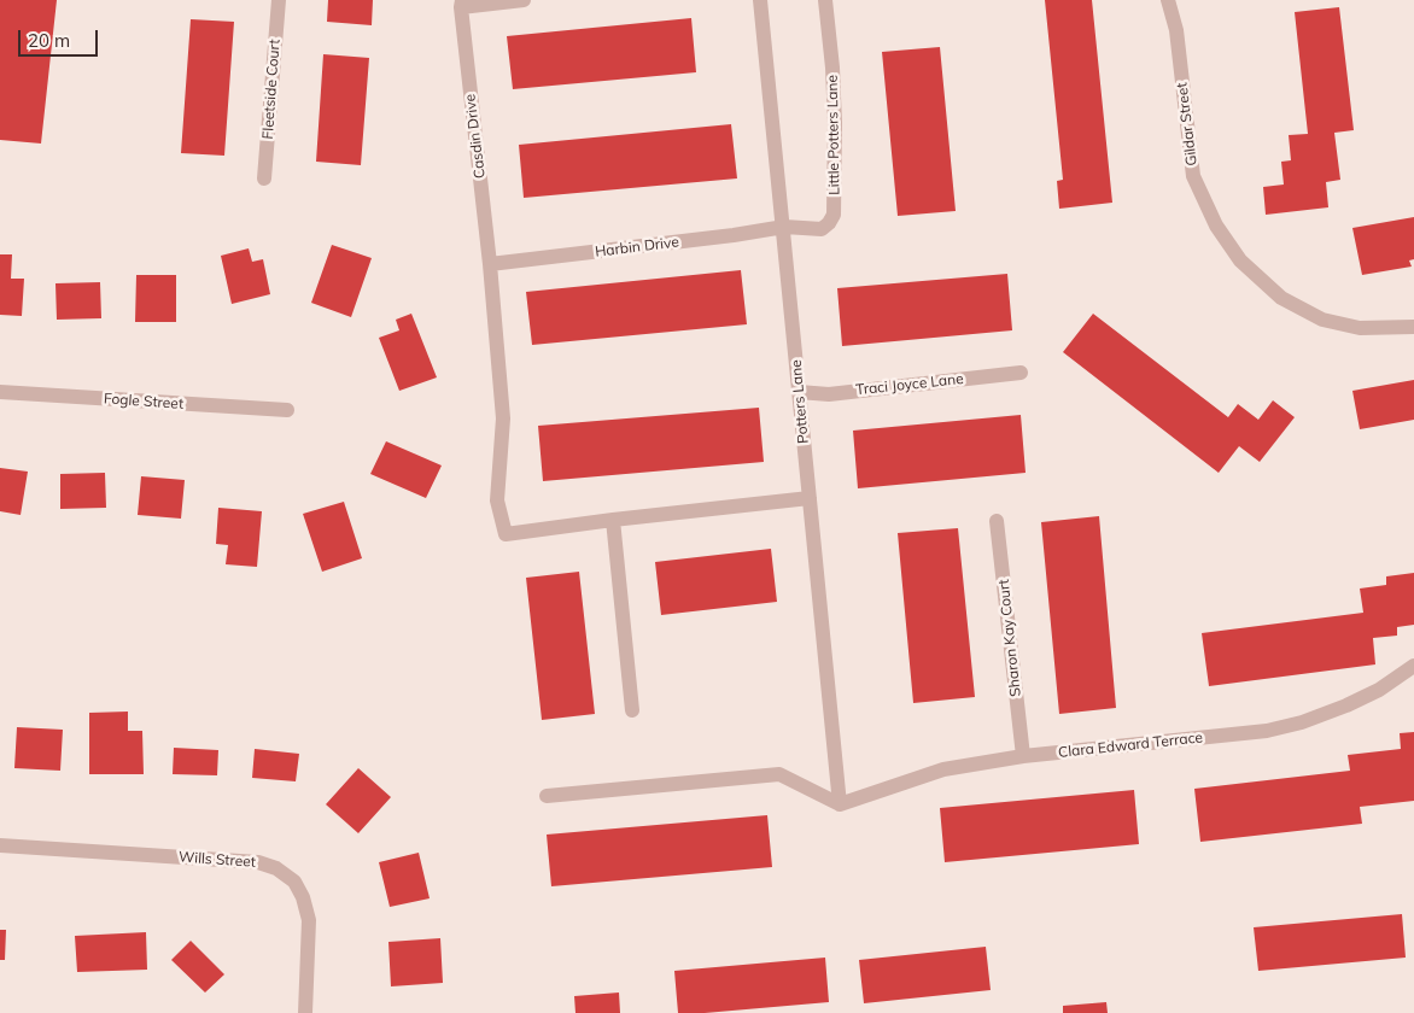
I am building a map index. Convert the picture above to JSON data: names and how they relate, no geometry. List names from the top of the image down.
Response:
{
  "streets": {
    "street": [
      "Fleetside Court",
      "Gildar Street",
      "Little Potters Lane",
      "Casdin Drive",
      "Harbin Drive",
      "Traci Joyce Lane",
      "Fogle Street",
      "Potters Lane",
      "Sharon Kay Court",
      "Clara Edward Terrace",
      "Wills Street"
    ]
  },
  "crossings": [
    ["Little Potters Lane", "Harbin Drive"],
    ["Little Potters Lane", "Potters Lane"],
    ["Casdin Drive", "Harbin Drive"],
    ["Harbin Drive", "Potters Lane"],
    ["Traci Joyce Lane", "Potters Lane"],
    ["Potters Lane", "Clara Edward Terrace"],
    ["Sharon Kay Court", "Clara Edward Terrace"]
  ],
  "scale_bar": "20 m"
}
